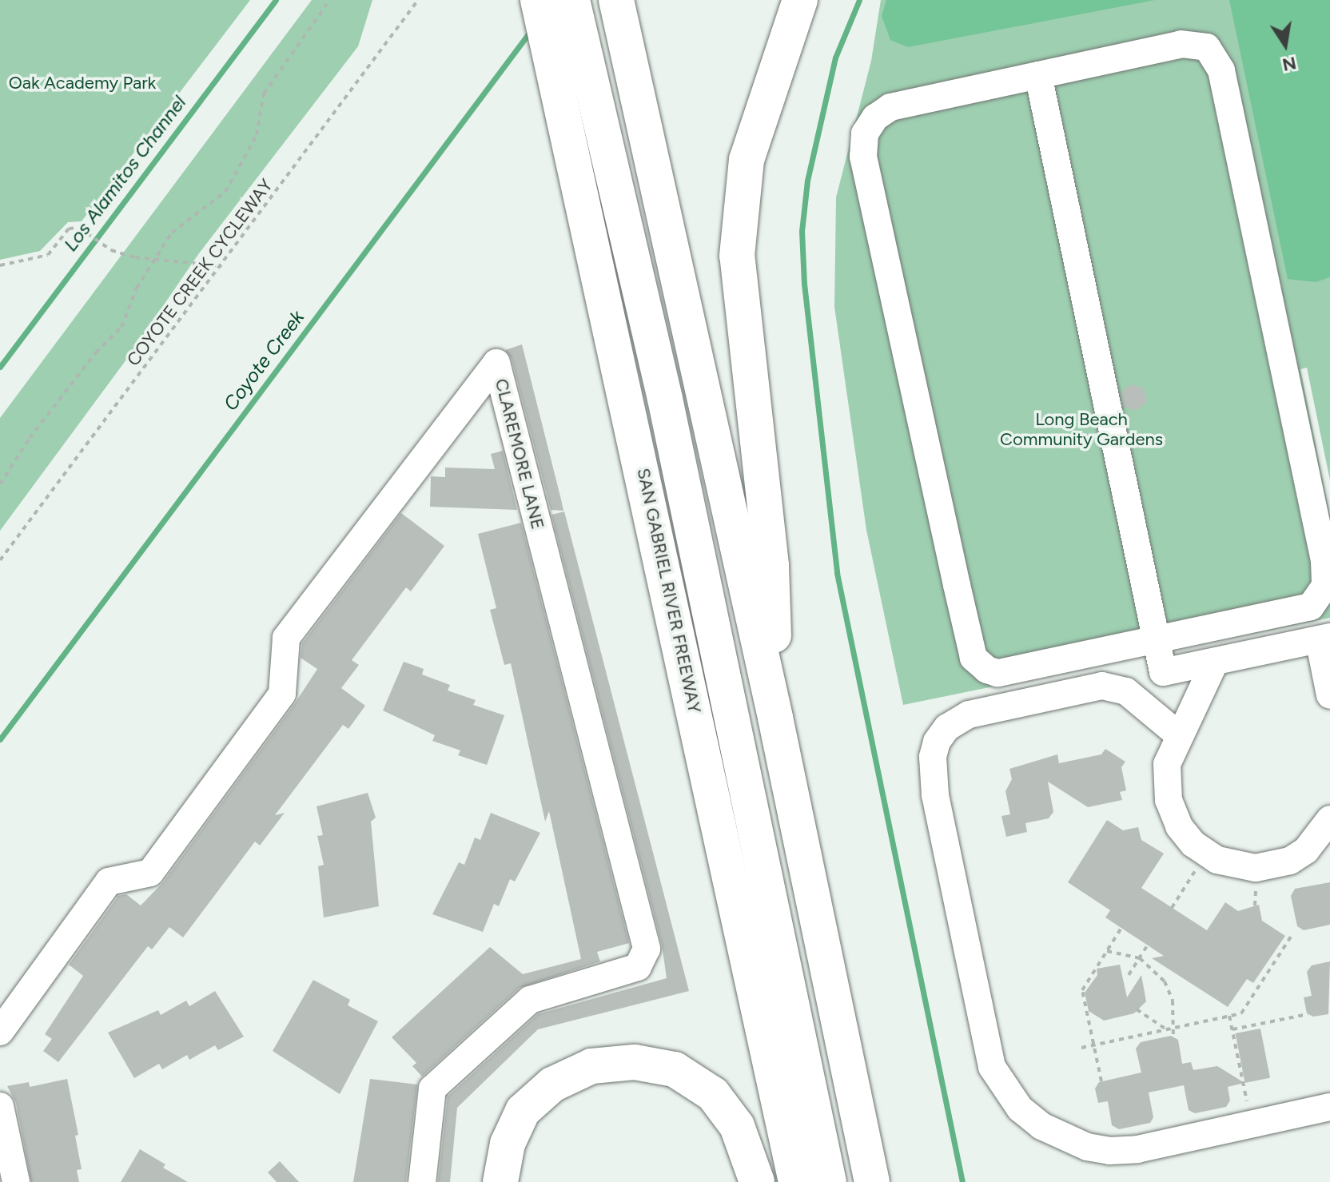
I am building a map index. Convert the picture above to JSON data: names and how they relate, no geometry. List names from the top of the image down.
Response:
{
  "streets": {
    "highway": ["SAN GABRIEL RIVER FREEWAY"],
    "street": ["CLAREMORE LANE"],
    "path": ["COYOTE CREEK CYCLEWAY"]
  },
  "water": ["Los Alamitos Channel", "Coyote Creek"],
  "parks": ["Oak Academy Park", "Long Beach Community Gardens"],
  "north": "bottom"
}
